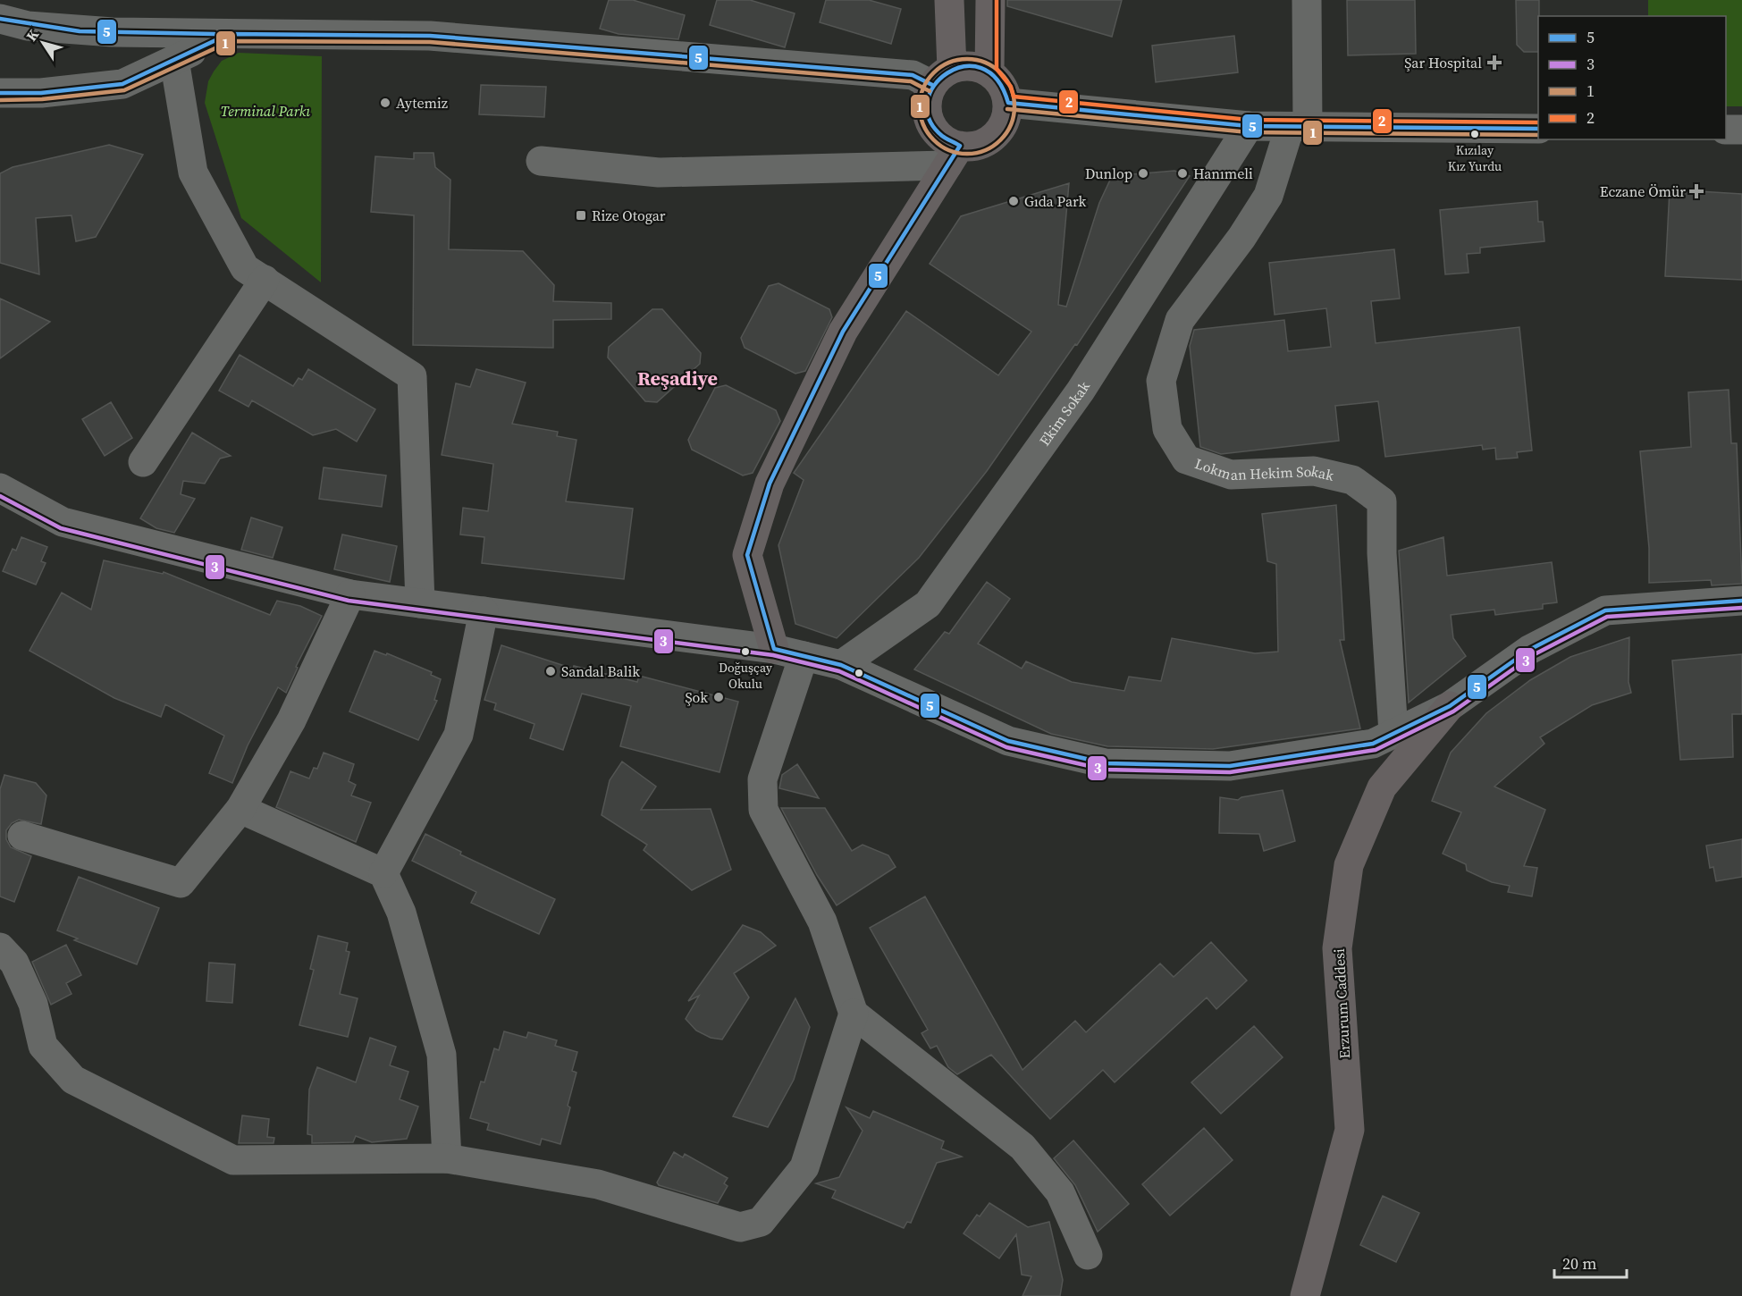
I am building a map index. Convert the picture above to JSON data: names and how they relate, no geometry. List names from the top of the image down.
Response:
{
  "streets": {
    "main road": ["Erzurum Caddesi"],
    "street": ["Ekim Sokak", "Lokman Hekim Sokak"]
  },
  "districts": ["Reşadiye"],
  "parks": ["Terminal Parkı"],
  "places": {
    "health": ["Şar Hospital", "Eczane Ömür"],
    "other": [
      "Aytemiz",
      "Kızılay Kız Yurdu",
      "Dunlop",
      "Hanımeli",
      "Gıda Park",
      "Doğuşçay Okulu",
      "Sandal Balik",
      "Şok"
    ],
    "transit": ["Rize Otogar"]
  },
  "lines": [
    "transit line 2",
    "transit line 5",
    "transit line 1",
    "transit line 3"
  ],
  "legend": [
    "5",
    "3",
    "1",
    "2"
  ],
  "scale_bar": "20 m",
  "north": "top left"
}
